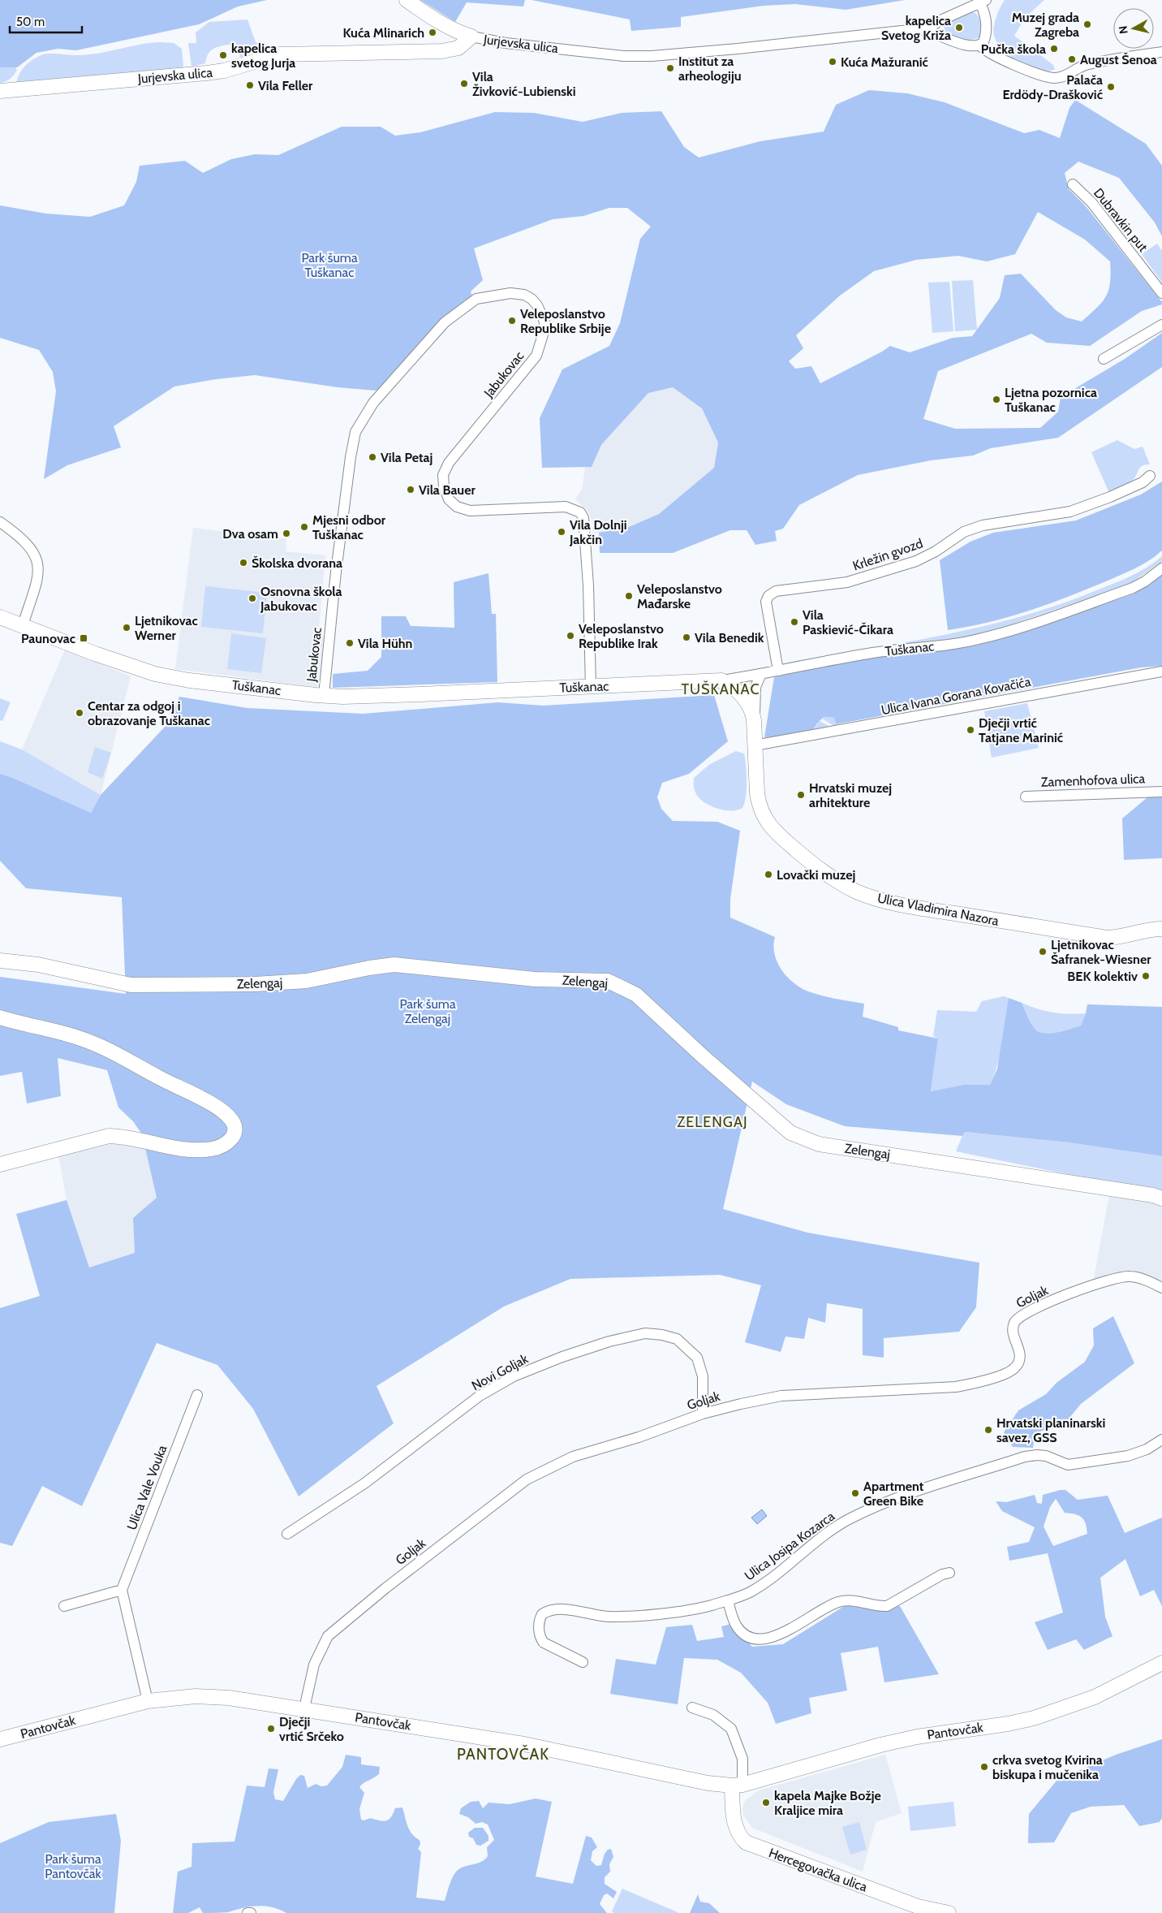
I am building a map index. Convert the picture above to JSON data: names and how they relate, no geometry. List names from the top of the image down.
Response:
{
  "streets": {
    "street": [
      "Jurjevska ulica",
      "Dubravkin put",
      "Jabukovac",
      "Krležin gvozd",
      "Tuškanac",
      "Ulica Ivana Gorana Kovačića",
      "Zamenhofova ulica",
      "Ulica Vladimira Nazora",
      "Zelengaj",
      "Goljak",
      "Novi Goljak",
      "Ulica Vale Vouka",
      "Ulica Josipa Kozarca",
      "Pantovčak",
      "Hercegovačka ulica"
    ]
  },
  "crossings": [
    ["Jabukovac", "Tuškanac"],
    ["Krležin gvozd", "Tuškanac"],
    ["Tuškanac", "Ulica Vladimira Nazora"],
    ["Ulica Ivana Gorana Kovačića", "Ulica Vladimira Nazora"],
    ["Goljak", "Novi Goljak"],
    ["Goljak", "Pantovčak"],
    ["Pantovčak", "Hercegovačka ulica"]
  ],
  "districts": ["TUŠKANAC", "ZELENGAJ", "PANTOVČAK"],
  "parks": ["Park šuma Tuškanac", "Park šuma Zelengaj", "Park šuma Pantovčak"],
  "places": {
    "other": [
      "Muzej grada Zagreba",
      "kapelica Svetog Križa",
      "Kuća Mlinarich",
      "Pučka škola",
      "kapelica svetog Jurja",
      "August Šenoa",
      "Kuća Mažuranić",
      "Institut za arheologiju",
      "Vila Živković-Lubienski",
      "Vila Feller",
      "Palača Erdödy-Drašković",
      "Veleposlanstvo Republike Srbije",
      "Ljetna pozornica Tuškanac",
      "Vila Petaj",
      "Vila Bauer",
      "Mjesni odbor Tuškanac",
      "Vila Dolnji Jakčin",
      "Dva osam",
      "Školska dvorana",
      "Veleposlanstvo Mađarske",
      "Osnovna škola Jabukovac",
      "Vila Paskiević-Čikara",
      "Ljetnikovac Werner",
      "Veleposlanstvo Republike Irak",
      "Vila Benedik",
      "Vila Hühn",
      "Centar za odgoj i obrazovanje Tuškanac",
      "Dječji vrtić Tatjane Marinić",
      "Hrvatski muzej arhitekture",
      "Lovački muzej",
      "Ljetnikovac Šafranek-Wiesner",
      "BEK kolektiv",
      "Hrvatski planinarski savez, GSS",
      "Apartment Green Bike",
      "Dječji vrtić Srčeko",
      "crkva svetog Kvirina biskupa i mučenika",
      "kapela Majke Božje Kraljice mira"
    ],
    "transit": ["Paunovac"]
  },
  "scale_bar": "50 m",
  "north": "left"
}
